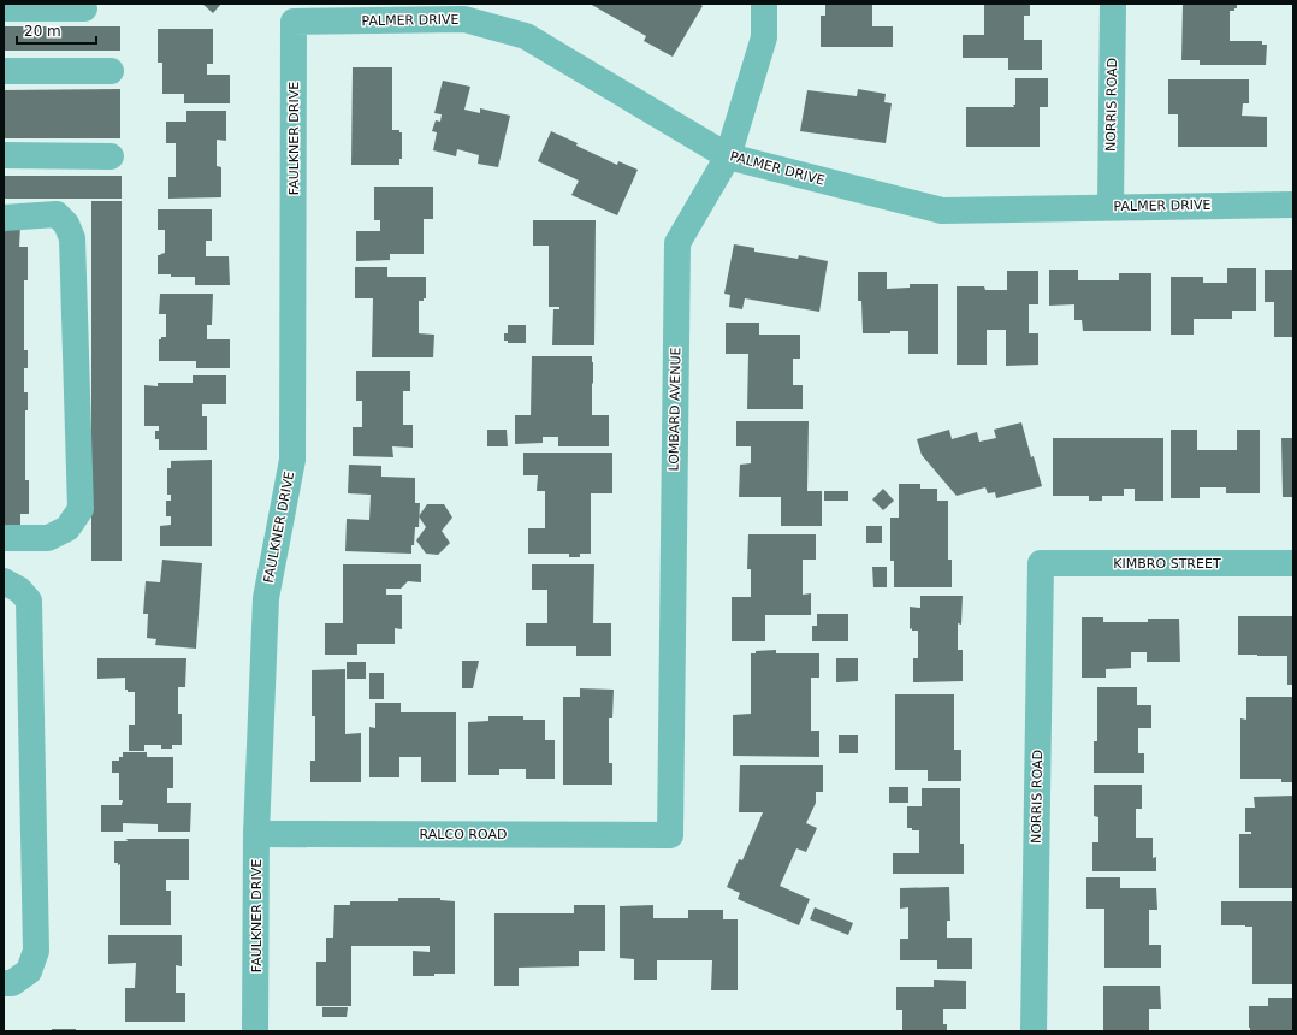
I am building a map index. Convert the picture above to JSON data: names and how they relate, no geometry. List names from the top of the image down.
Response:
{
  "streets": {
    "street": [
      "PALMER DRIVE",
      "NORRIS ROAD",
      "FAULKNER DRIVE",
      "LOMBARD AVENUE",
      "KIMBRO STREET",
      "RALCO ROAD"
    ]
  },
  "crossings": [
    ["PALMER DRIVE", "NORRIS ROAD"],
    ["PALMER DRIVE", "FAULKNER DRIVE"],
    ["PALMER DRIVE", "LOMBARD AVENUE"],
    ["NORRIS ROAD", "KIMBRO STREET"],
    ["FAULKNER DRIVE", "RALCO ROAD"],
    ["LOMBARD AVENUE", "RALCO ROAD"]
  ],
  "scale_bar": "20 m"
}
